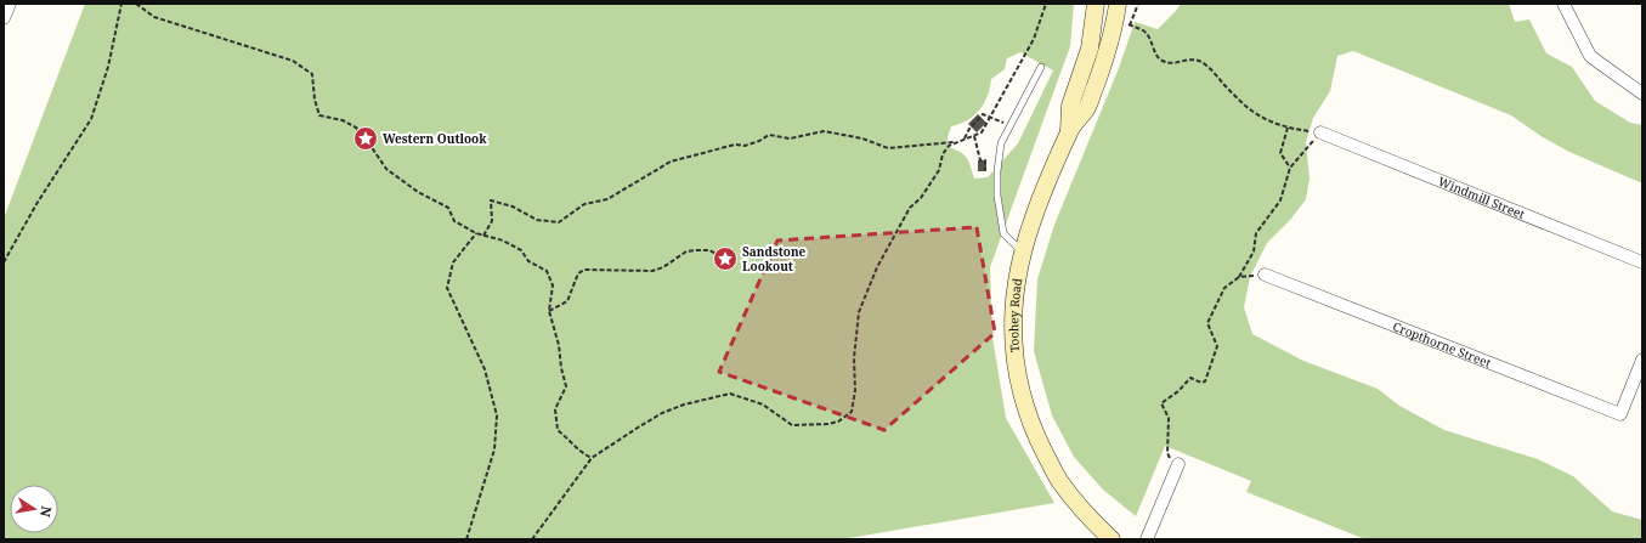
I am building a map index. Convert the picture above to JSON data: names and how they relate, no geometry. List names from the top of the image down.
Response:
{
  "streets": {
    "main road": ["Toohey Road"],
    "street": ["Windmill Street", "Cropthorne Street"]
  },
  "places": {
    "place": ["Western Outlook", "Sandstone Lookout"]
  },
  "north": "right"
}
